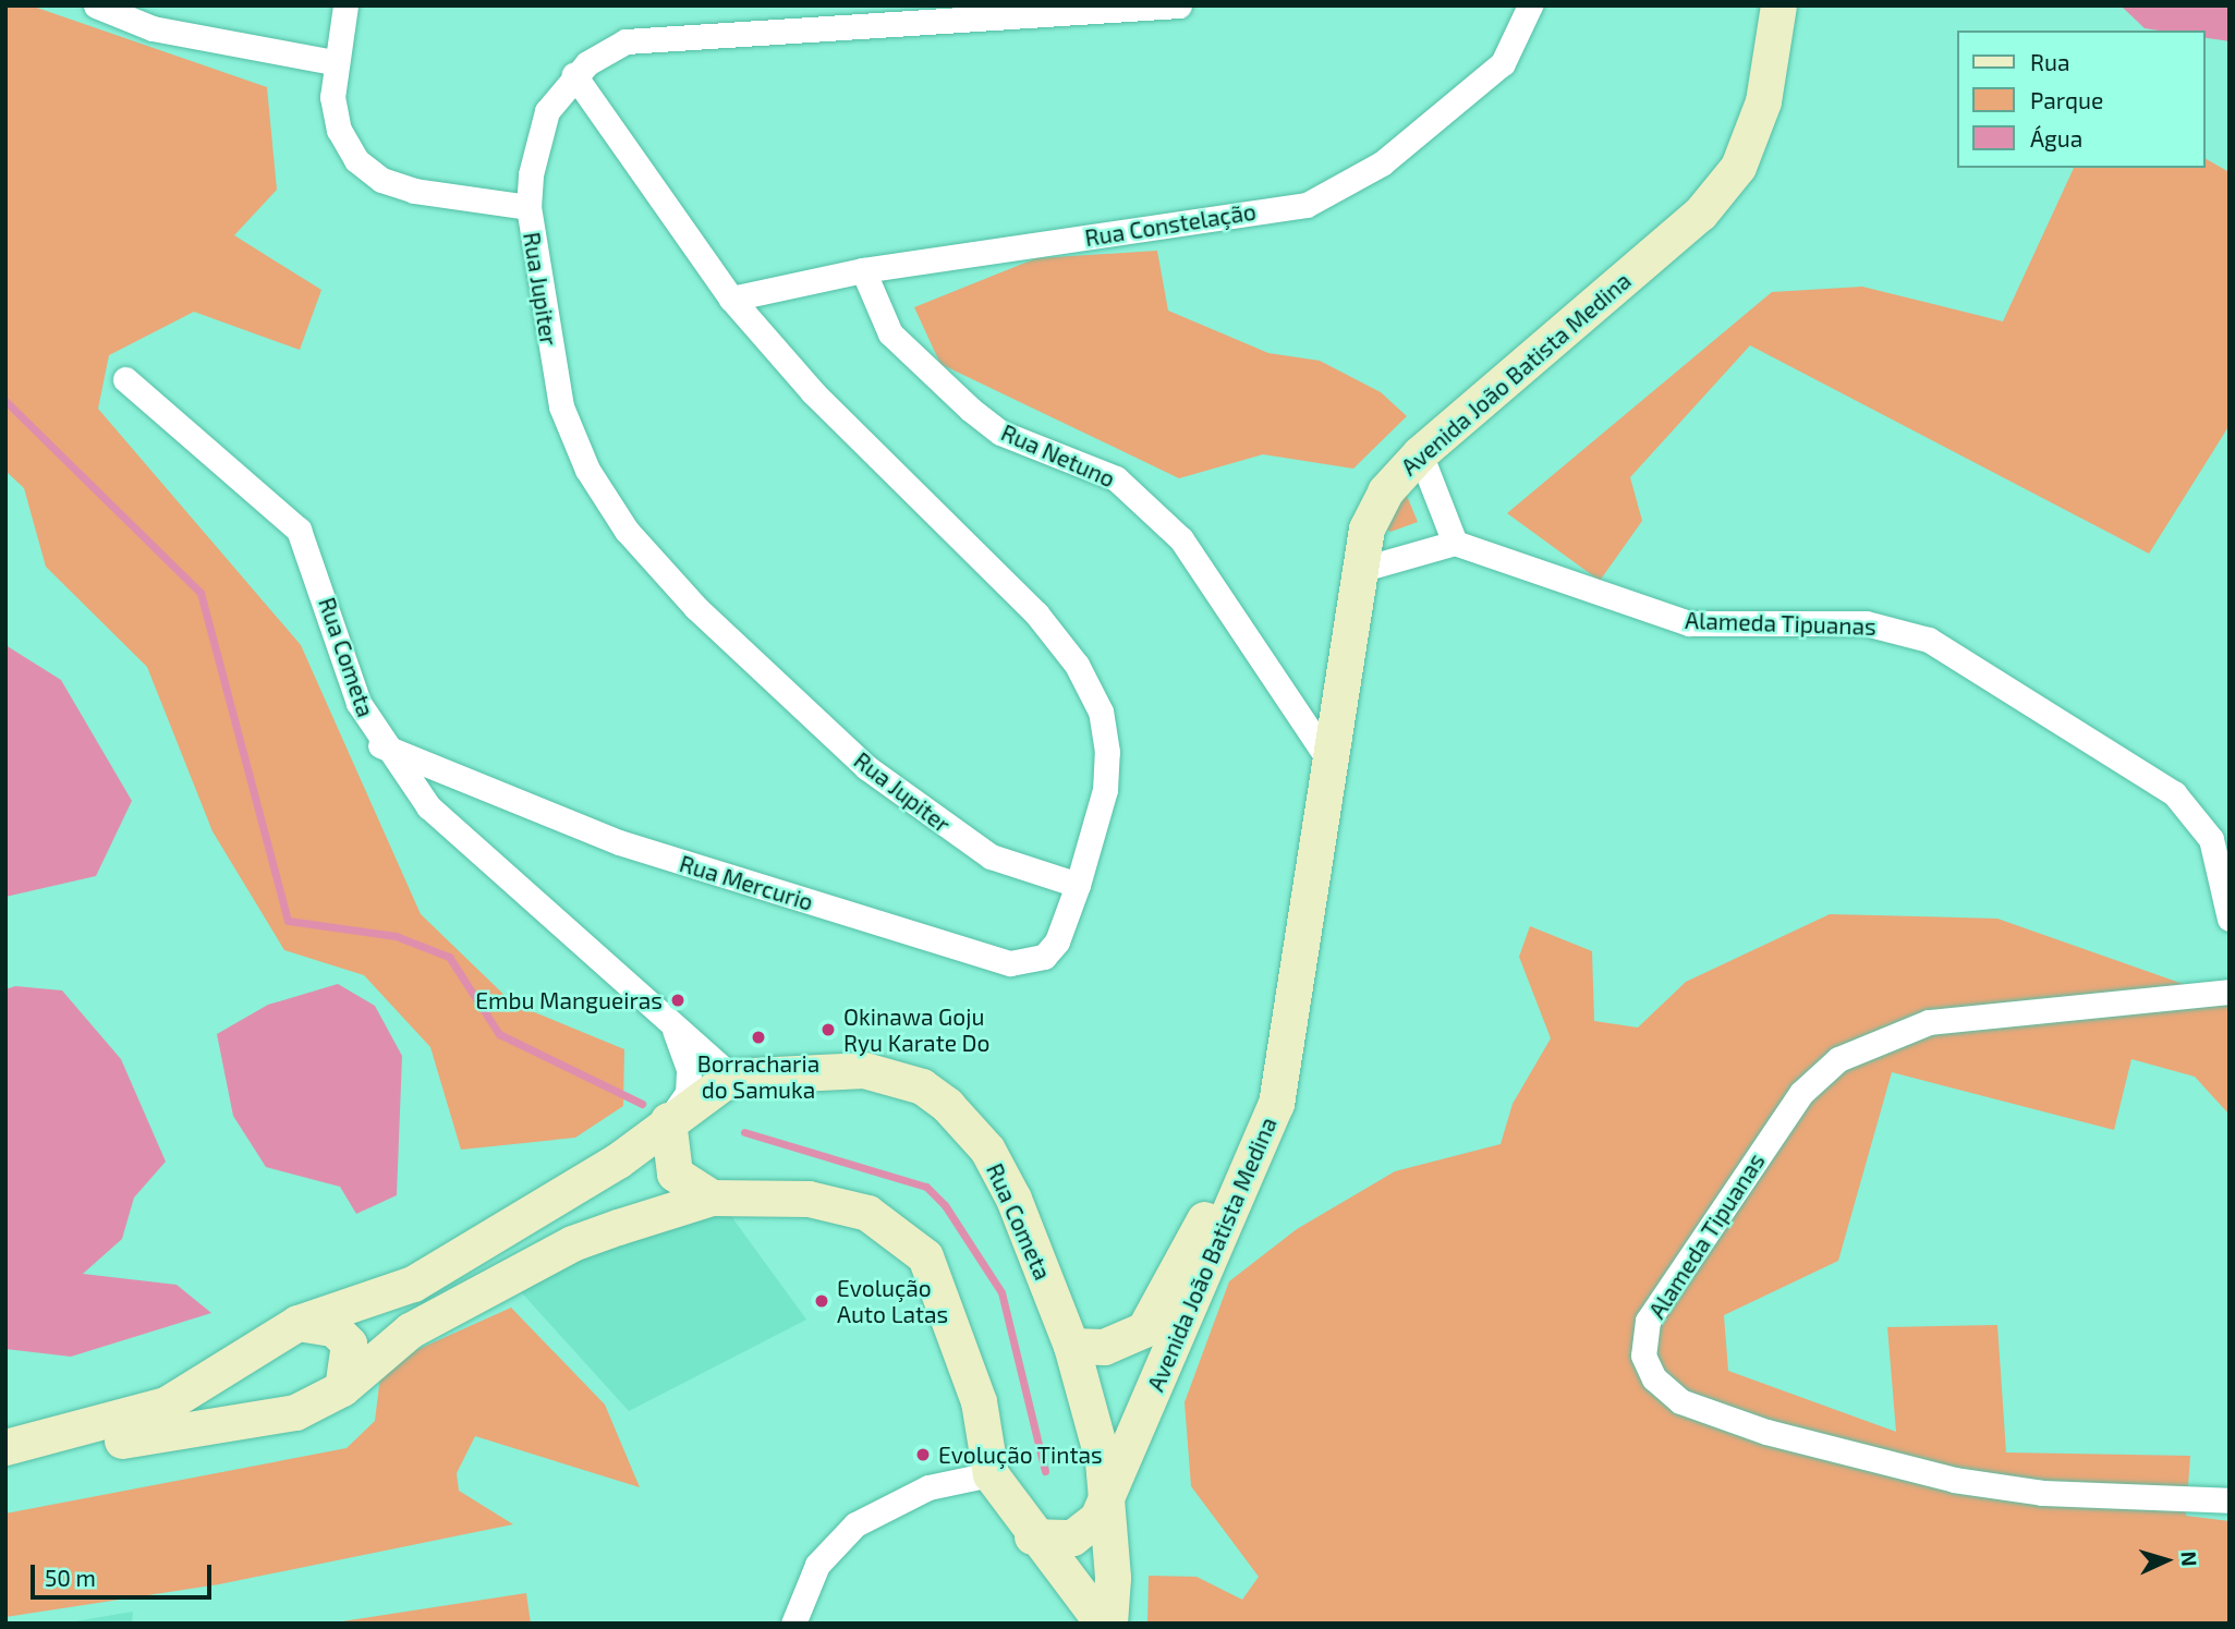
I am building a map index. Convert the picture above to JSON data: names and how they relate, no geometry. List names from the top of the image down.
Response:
{
  "streets": {
    "main road": ["Avenida João Batista Medina", "Rua Cometa"],
    "street": [
      "Rua Constelação",
      "Rua Jupiter",
      "Rua Netuno",
      "Alameda Tipuanas",
      "Rua Mercurio"
    ]
  },
  "crossings": [
    ["Rua Constelação", "Rua Netuno"],
    ["Rua Jupiter", "Rua Mercurio"],
    ["Avenida João Batista Medina", "Rua Netuno"],
    ["Avenida João Batista Medina", "Rua Cometa"],
    ["Rua Cometa", "Rua Mercurio"]
  ],
  "places": [
    "Embu Mangueiras",
    "Okinawa Goju Ryu Karate Do",
    "Borracharia do Samuka",
    "Evolução Auto Latas",
    "Evolução Tintas"
  ],
  "legend": ["Rua", "Parque", "Água"],
  "scale_bar": "50 m",
  "north": "right"
}
